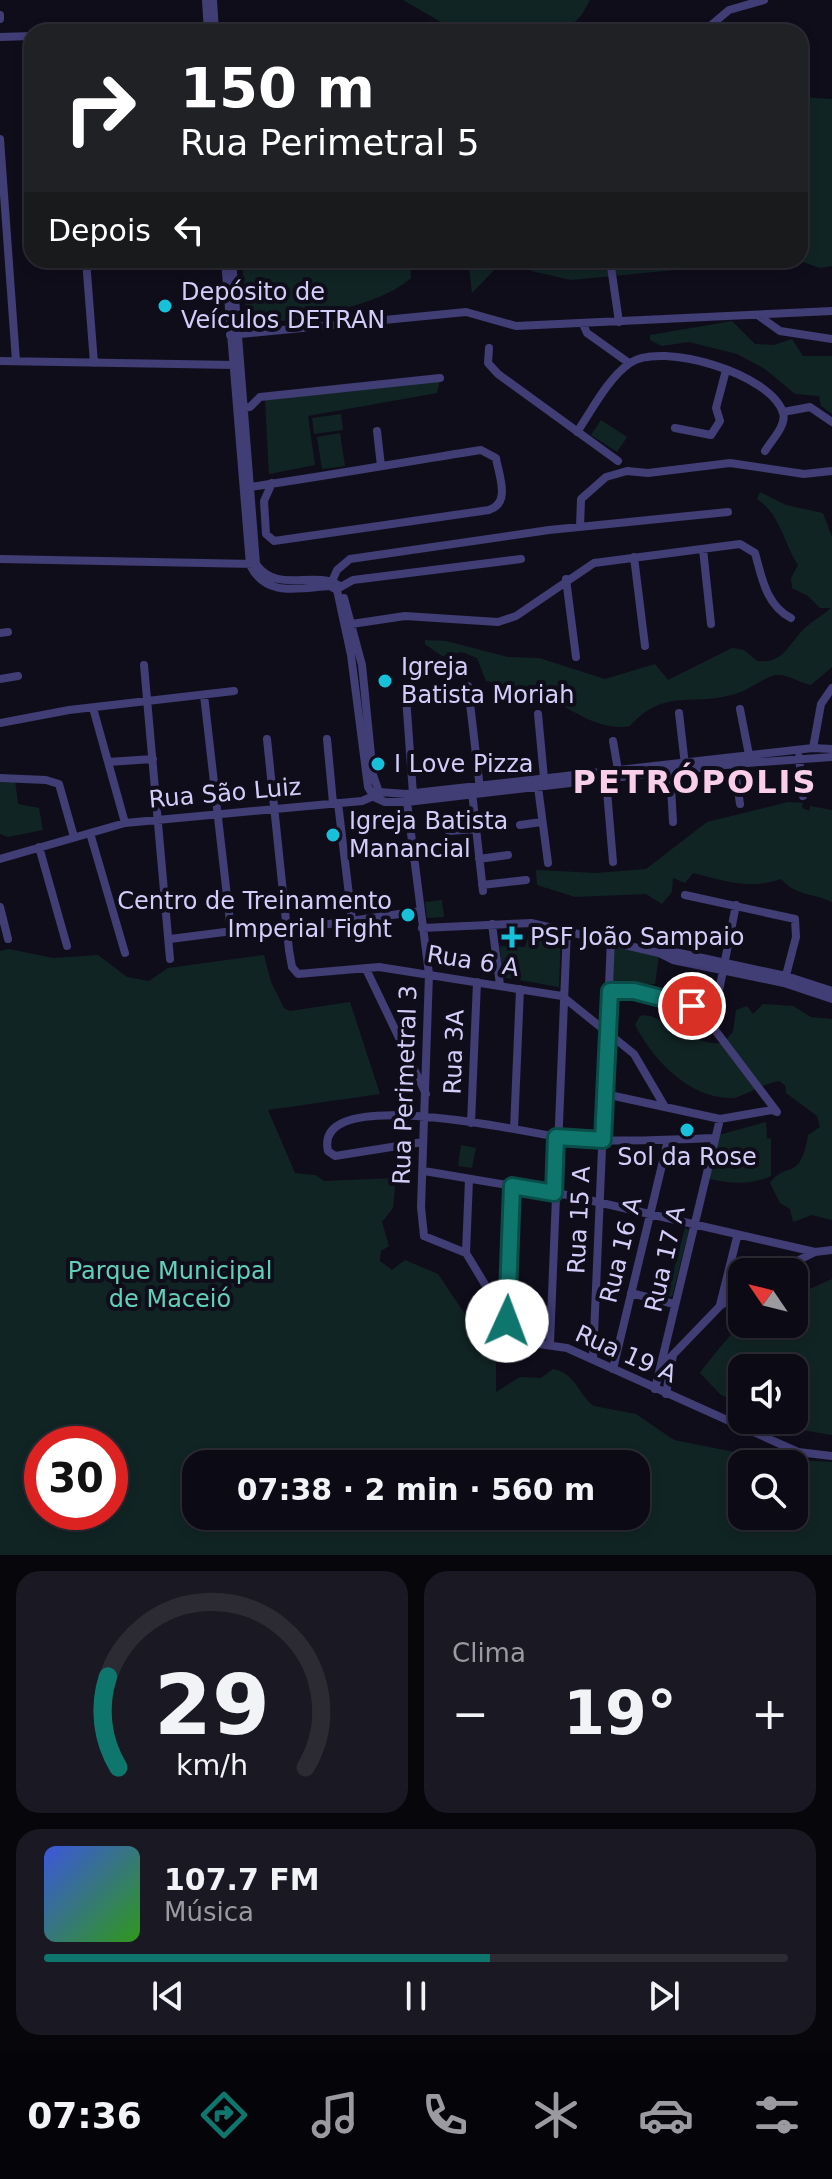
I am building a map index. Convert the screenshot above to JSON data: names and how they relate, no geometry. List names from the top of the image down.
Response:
{
  "streets": {
    "street": [
      "Rua São Luiz",
      "Rua 6 A",
      "Rua 3A",
      "Rua Perimetral 3",
      "Rua 15 A",
      "Rua 16 A",
      "Rua 17 A",
      "Rua 19 A"
    ]
  },
  "crossings": [
    ["Rua São Luiz", "Rua Perimetral 3"],
    ["Rua 6 A", "Rua 3A"],
    ["Rua 6 A", "Rua Perimetral 3"],
    ["Rua 6 A", "Rua 15 A"],
    ["Rua Perimetral 3", "Rua 19 A"],
    ["Rua 15 A", "Rua 19 A"],
    ["Rua 16 A", "Rua 19 A"],
    ["Rua 17 A", "Rua 19 A"]
  ],
  "districts": ["PETRÓPOLIS"],
  "parks": ["Parque Municipal de Maceió"],
  "places": {
    "other": [
      "Depósito de Veículos DETRAN",
      "Igreja Batista Moriah",
      "I Love Pizza",
      "Igreja Batista Manancial",
      "Centro de Treinamento Imperial Fight",
      "Sol da Rose"
    ],
    "health": ["PSF João Sampaio"]
  },
  "north": "top left",
  "page": {
    "turn": ["150 m", "Rua Perimetral 5"],
    "then": "Depois",
    "limit": "30",
    "trip": "07:38 · 2 min · 560 m",
    "tile": "Clima",
    "heat": ["−", "19°", "+"],
    "song": ["107.7 FM", "Música"],
    "tabs": "07:36",
    "gauge": ["29", "km/h"]
  }
}
